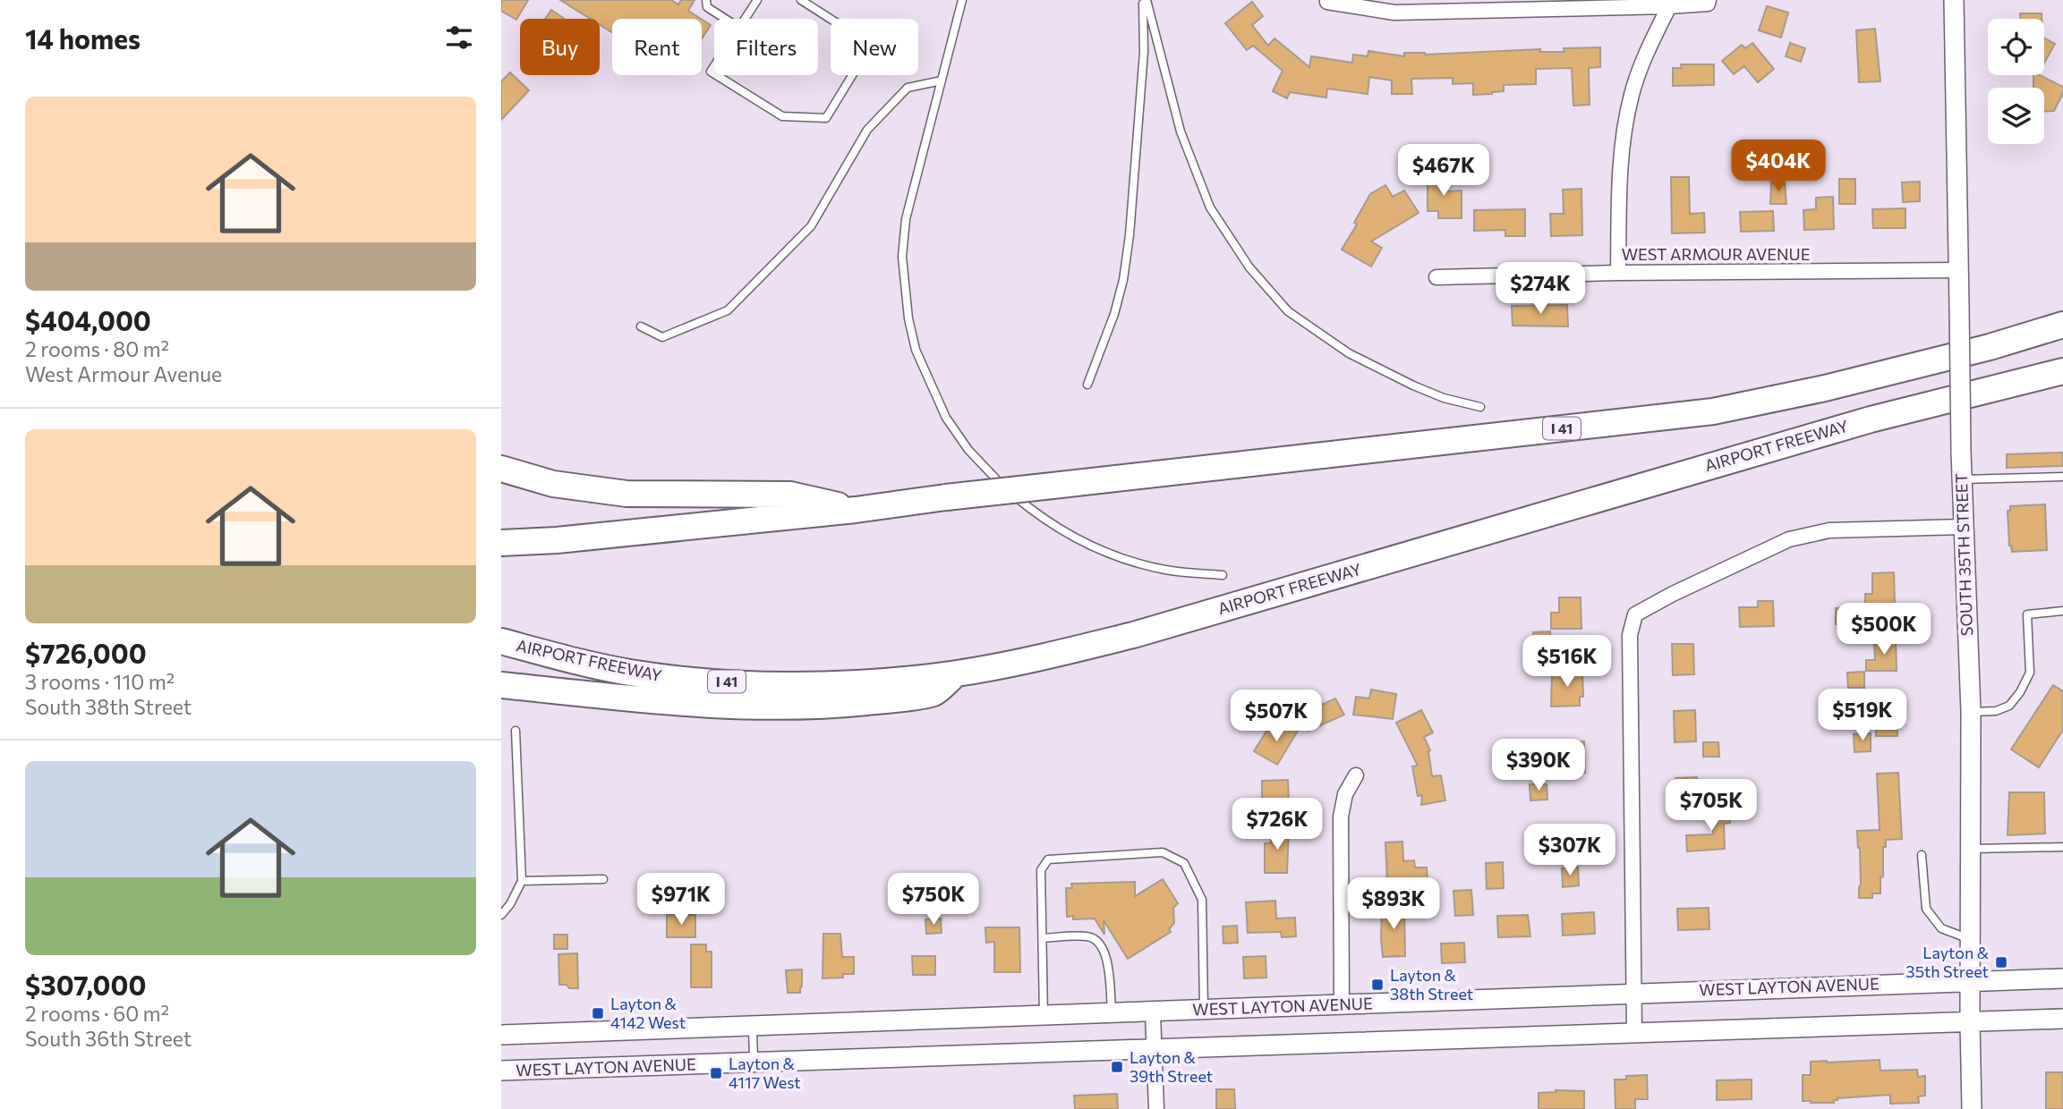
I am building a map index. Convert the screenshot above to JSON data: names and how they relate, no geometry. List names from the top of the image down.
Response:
{
  "streets": {
    "highway": ["I 41", "AIRPORT FREEWAY"],
    "main road": ["SOUTH 35TH STREET", "WEST LAYTON AVENUE"],
    "street": ["WEST ARMOUR AVENUE"]
  },
  "crossings": [
    ["WEST ARMOUR AVENUE", "SOUTH 35TH STREET"],
    ["SOUTH 35TH STREET", "WEST LAYTON AVENUE"]
  ],
  "places": {
    "transit": [
      "Layton & 35th Street",
      "Layton & 38th Street",
      "Layton & 4142 West",
      "Layton & 39th Street",
      "Layton & 4117 West"
    ]
  },
  "page": {
    "heading": "14 homes",
    "chip": [
      "Buy",
      "Rent",
      "Filters",
      "New"
    ],
    "list": [
      {
        "name": "$404,000",
        "note": "2 rooms · 80 m² · West Armour Avenue"
      },
      {
        "name": "$726,000",
        "note": "3 rooms · 110 m² · South 38th Street"
      },
      {
        "name": "$307,000",
        "note": "2 rooms · 60 m² · South 36th Street"
      }
    ],
    "price": [
      "$404K",
      "$467K",
      "$274K",
      "$500K",
      "$516K",
      "$519K",
      "$507K",
      "$390K",
      "$705K",
      "$726K",
      "$307K",
      "$971K",
      "$750K",
      "$893K"
    ]
  }
}
